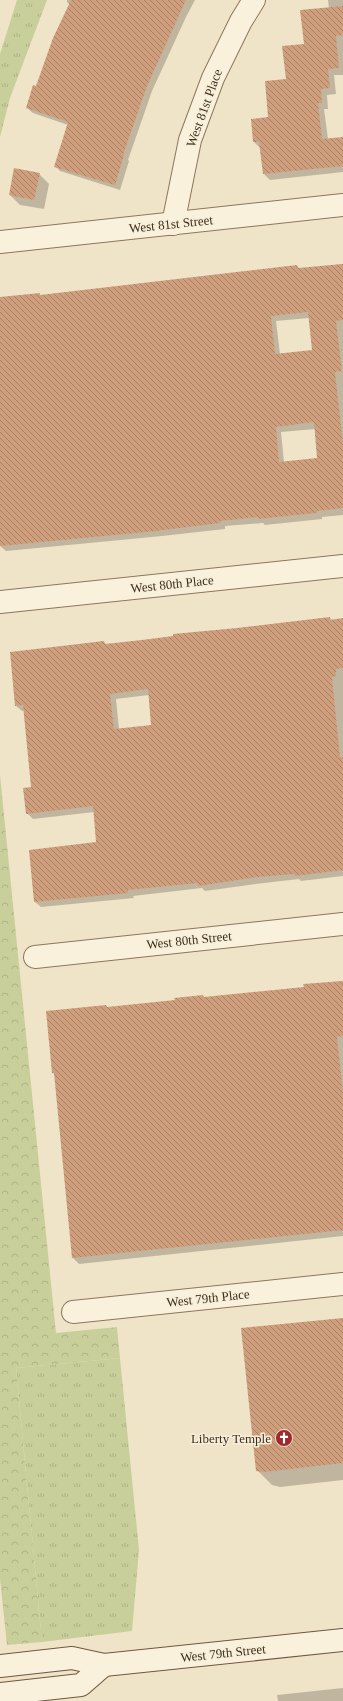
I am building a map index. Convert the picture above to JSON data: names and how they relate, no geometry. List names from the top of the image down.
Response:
{
  "streets": {
    "street": [
      "West 81st Place",
      "West 81st Street",
      "West 80th Place",
      "West 80th Street",
      "West 79th Place",
      "West 79th Street"
    ]
  },
  "crossings": [
    ["West 81st Place", "West 81st Street"]
  ],
  "places": {
    "church": ["Liberty Temple"]
  }
}
